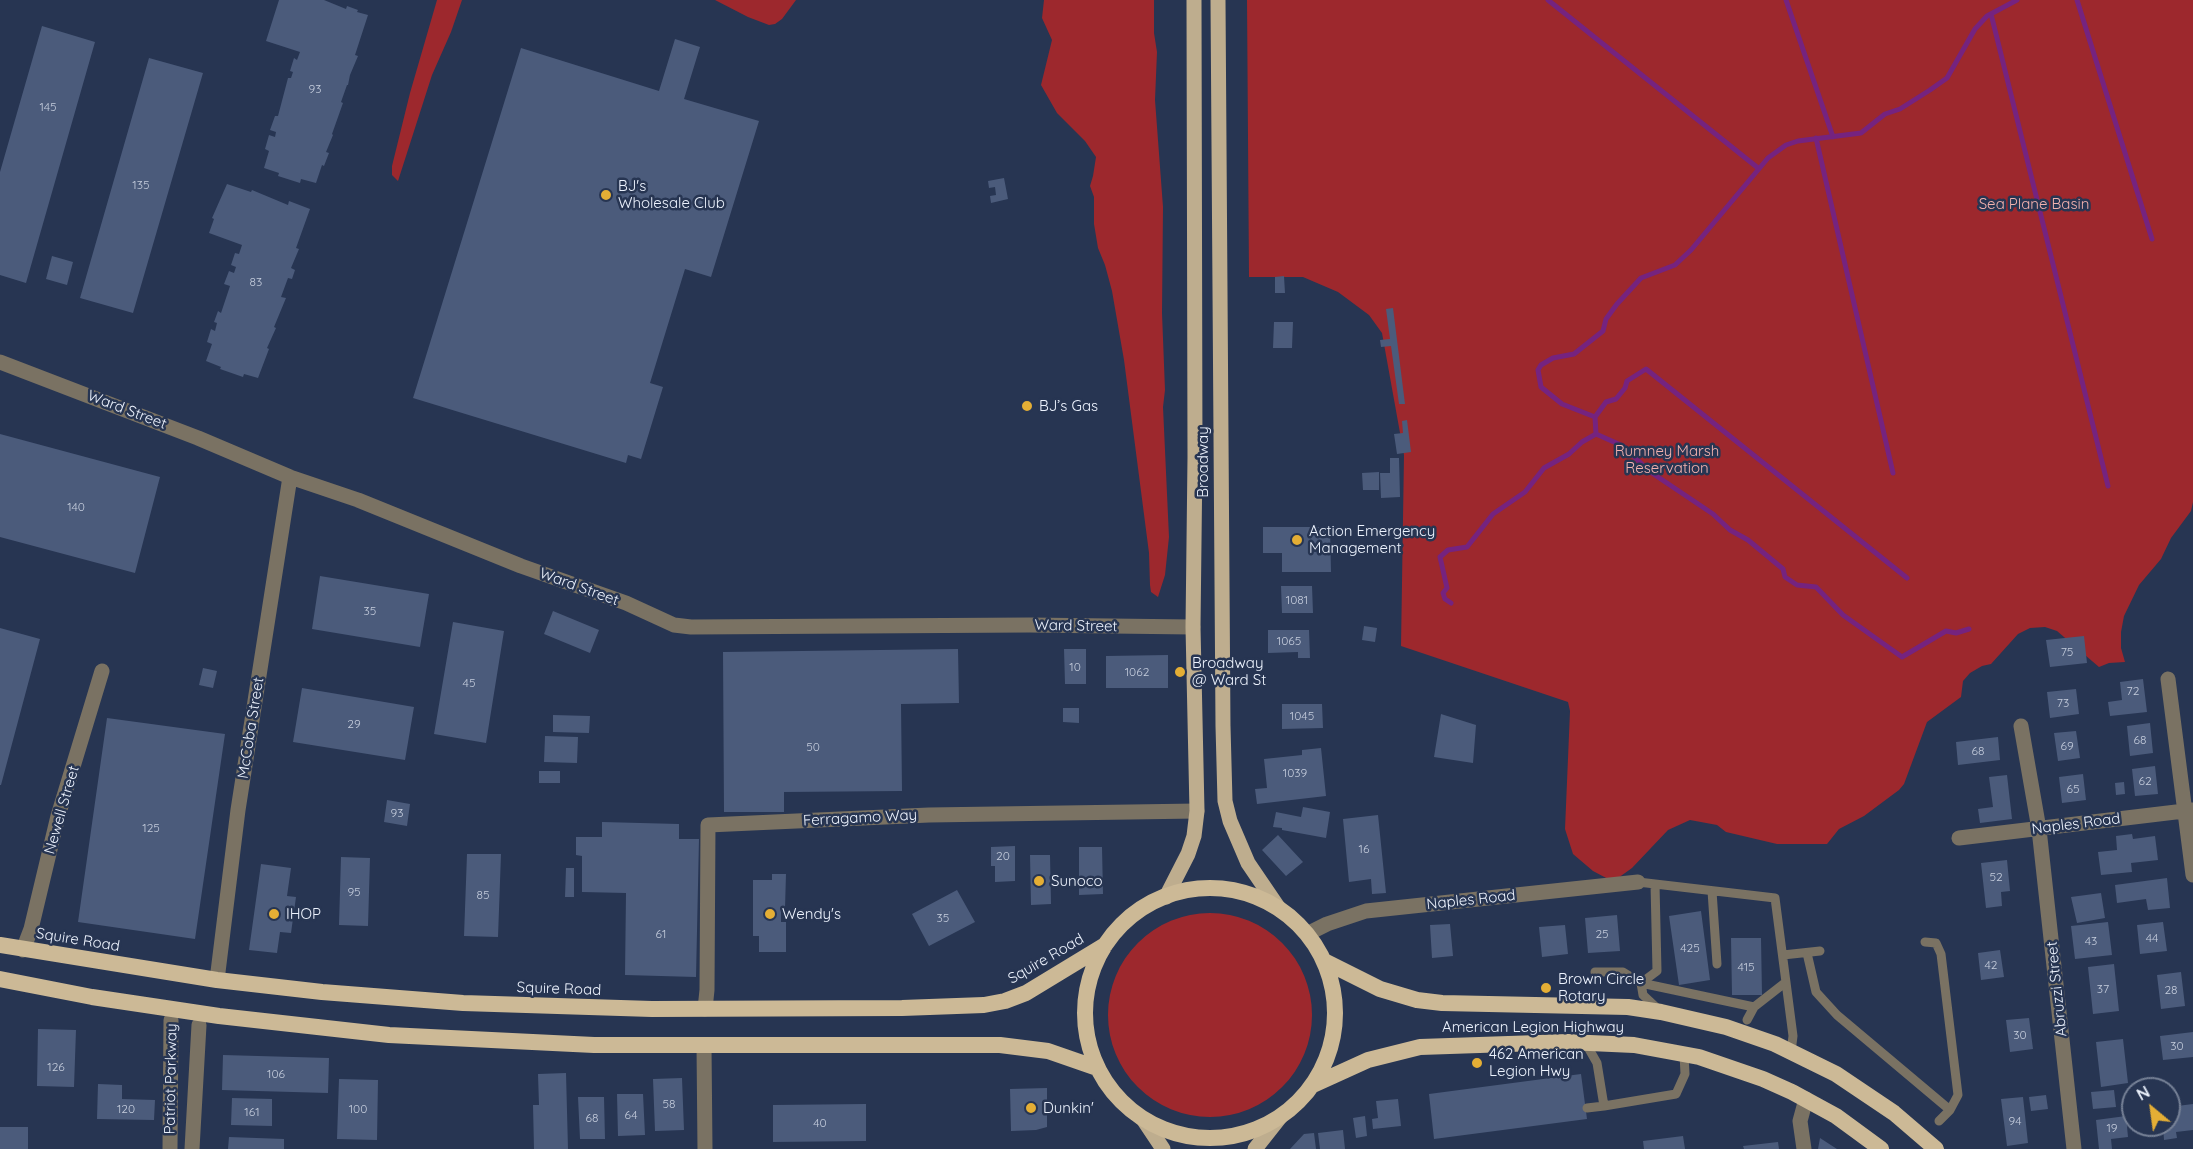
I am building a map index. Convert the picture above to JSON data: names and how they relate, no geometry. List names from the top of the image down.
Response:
{
  "streets": {
    "highway": ["Squire Road", "American Legion Highway"],
    "main road": ["Broadway"],
    "street": [
      "Ward Street",
      "McCoba Street",
      "Newell Street",
      "Ferragamo Way",
      "Naples Road",
      "Abruzzi Street",
      "Patriot Parkway"
    ]
  },
  "crossings": [
    ["Ward Street", "Broadway"],
    ["Ward Street", "McCoba Street"],
    ["Broadway", "Ferragamo Way"],
    ["McCoba Street", "Squire Road"],
    ["Newell Street", "Squire Road"],
    ["Ferragamo Way", "Squire Road"],
    ["Naples Road", "Abruzzi Street"]
  ],
  "parks": ["Sea Plane Basin", "Rumney Marsh Reservation"],
  "places": [
    "BJ's Wholesale Club",
    "BJ’s Gas",
    "Action Emergency Management",
    "Broadway @ Ward St",
    "Sunoco",
    "IHOP",
    "Wendy's",
    "Brown Circle Rotary",
    "462 American Legion Hwy",
    "Dunkin'"
  ],
  "house_numbers": [
    "93",
    "145",
    "135",
    "83",
    "140",
    "1081",
    "35",
    "1065",
    "75",
    "10",
    "1062",
    "45",
    "72",
    "73",
    "1045",
    "29",
    "68",
    "69",
    "50",
    "68",
    "1039",
    "62",
    "65",
    "93",
    "125",
    "16",
    "20",
    "52",
    "95",
    "85",
    "35",
    "61",
    "25",
    "44",
    "43",
    "425",
    "42",
    "415",
    "37",
    "28",
    "30",
    "30",
    "126",
    "106",
    "58",
    "120",
    "100",
    "161",
    "64",
    "68",
    "94",
    "40",
    "19"
  ],
  "north": "top left"
}
